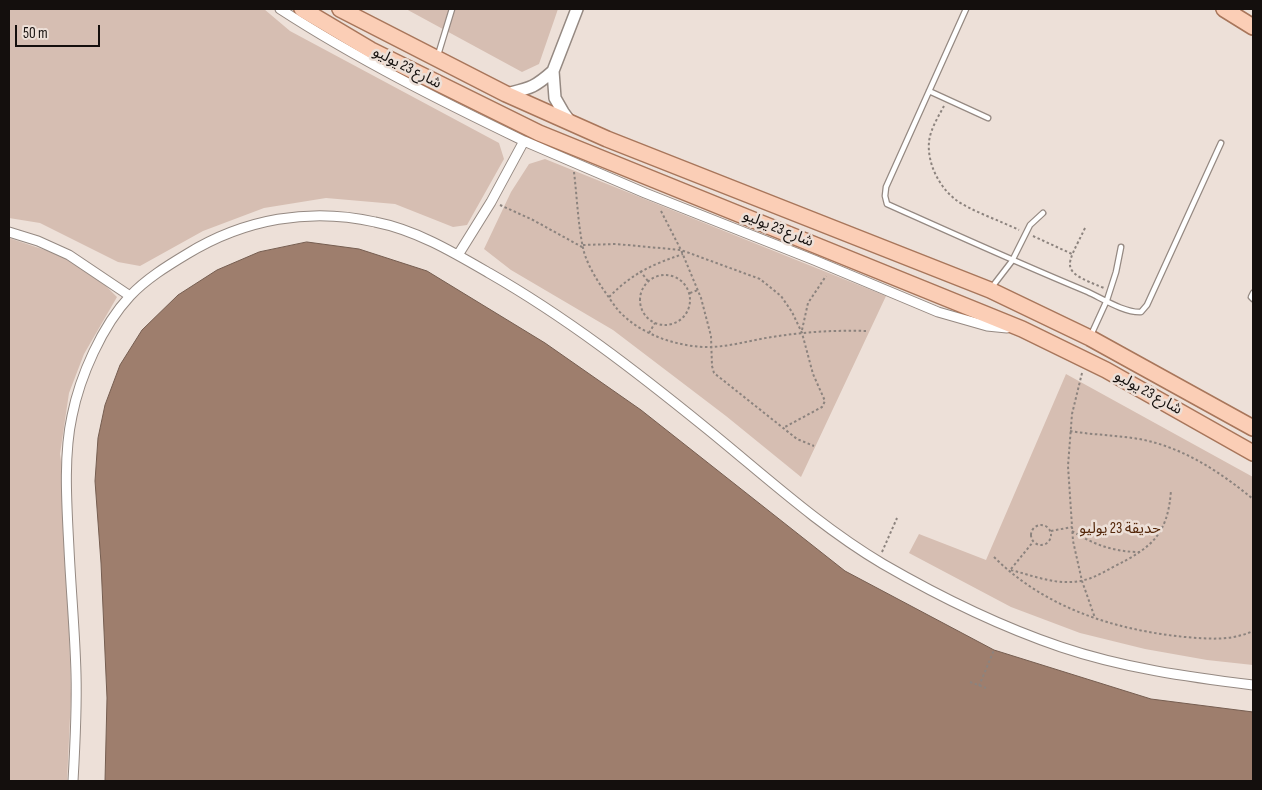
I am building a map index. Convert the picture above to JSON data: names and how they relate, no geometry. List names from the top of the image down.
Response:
{
  "streets": {
    "main road": ["شارع 23 يوليو"]
  },
  "parks": ["حديقة 23 يوليو"],
  "scale_bar": "50 m"
}
